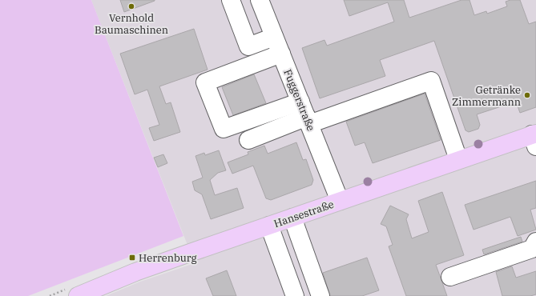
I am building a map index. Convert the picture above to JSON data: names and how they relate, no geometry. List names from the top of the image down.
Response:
{
  "streets": {
    "main road": ["Hansestraße"],
    "street": ["Fuggerstraße"]
  },
  "crossings": [
    ["Fuggerstraße", "Hansestraße"]
  ],
  "places": {
    "other": ["Vernhold Baumaschinen", "Getränke Zimmermann"],
    "transit": ["Herrenburg"]
  }
}
